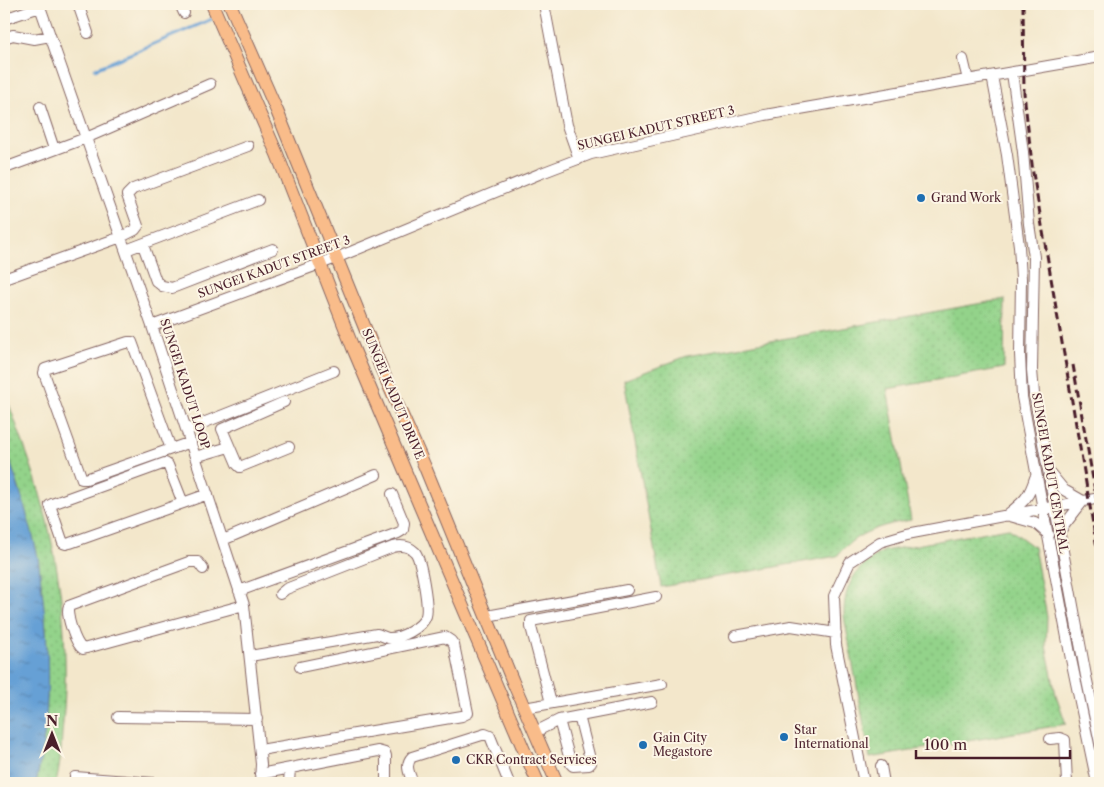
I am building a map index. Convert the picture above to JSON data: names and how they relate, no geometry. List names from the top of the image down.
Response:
{
  "streets": {
    "main road": ["SUNGEI KADUT DRIVE"],
    "street": ["SUNGEI KADUT STREET 3", "SUNGEI KADUT LOOP", "SUNGEI KADUT CENTRAL"]
  },
  "crossings": [
    ["SUNGEI KADUT STREET 3", "SUNGEI KADUT LOOP"],
    ["SUNGEI KADUT STREET 3", "SUNGEI KADUT DRIVE"],
    ["SUNGEI KADUT STREET 3", "SUNGEI KADUT CENTRAL"]
  ],
  "places": [
    "Grand Work",
    "Star International",
    "Gain City Megastore",
    "CKR Contract Services"
  ],
  "scale_bar": "100 m",
  "north": "top"
}
